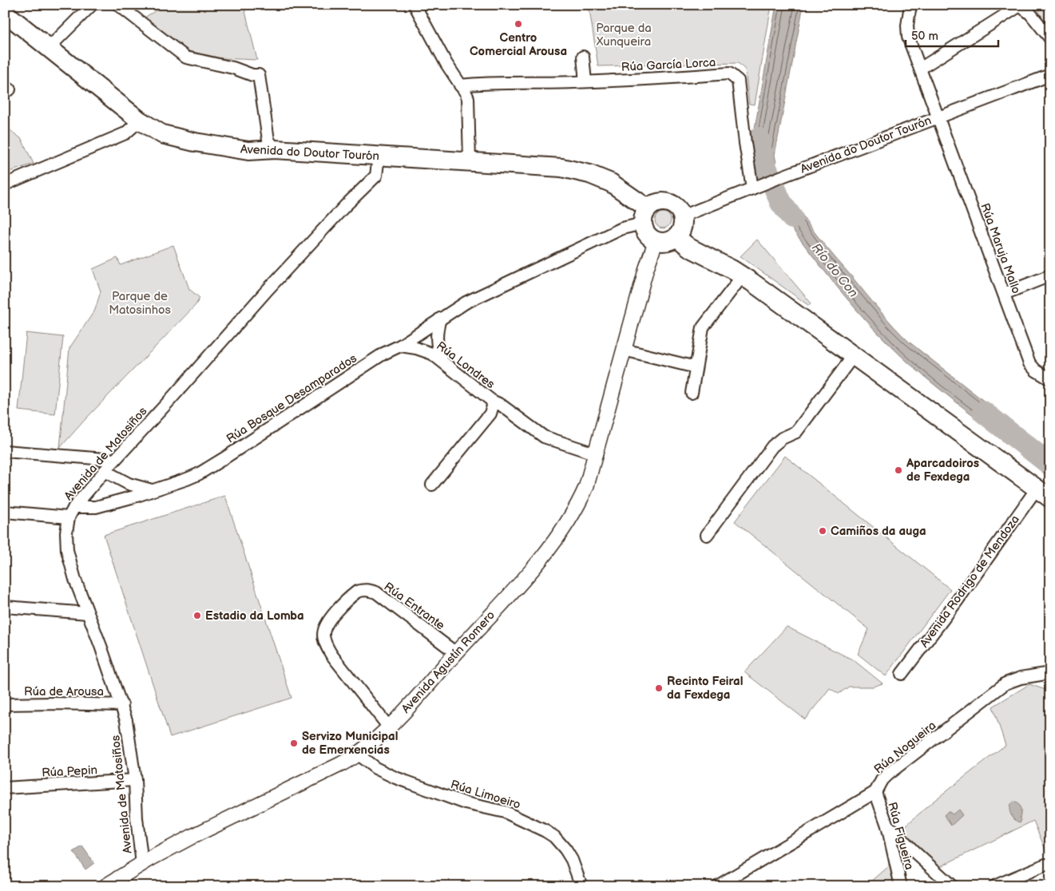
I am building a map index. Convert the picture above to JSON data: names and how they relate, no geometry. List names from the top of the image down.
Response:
{
  "streets": {
    "main road": ["Avenida do Doutor Tourón", "Avenida Rodrigo de Mendoza"],
    "street": [
      "Rúa García Lorca",
      "Rúa Maruja Mallo",
      "Rúa Londres",
      "Rúa Bosque Desamparados",
      "Avenida de Matosiños",
      "Rúa Entrante",
      "Avenida Agustín Romero",
      "Rúa de Arousa",
      "Rúa Nogueira",
      "Rúa Pepin",
      "Rúa Limoeiro",
      "Rúa Figueira"
    ]
  },
  "crossings": [
    ["Rúa García Lorca", "Avenida do Doutor Tourón"],
    ["Avenida do Doutor Tourón", "Rúa Maruja Mallo"],
    ["Avenida do Doutor Tourón", "Rúa Bosque Desamparados"],
    ["Avenida do Doutor Tourón", "Avenida de Matosiños"],
    ["Avenida do Doutor Tourón", "Avenida Rodrigo de Mendoza"],
    ["Avenida do Doutor Tourón", "Avenida Agustín Romero"],
    ["Rúa Londres", "Rúa Bosque Desamparados"],
    ["Rúa Londres", "Avenida Agustín Romero"],
    ["Rúa Bosque Desamparados", "Avenida de Matosiños"],
    ["Rúa Bosque Desamparados", "Avenida Rodrigo de Mendoza"],
    ["Rúa Bosque Desamparados", "Avenida Agustín Romero"],
    ["Avenida de Matosiños", "Avenida Agustín Romero"],
    ["Avenida de Matosiños", "Rúa de Arousa"],
    ["Avenida de Matosiños", "Rúa Pepin"],
    ["Avenida Rodrigo de Mendoza", "Avenida Agustín Romero"],
    ["Rúa Entrante", "Avenida Agustín Romero"],
    ["Avenida Agustín Romero", "Rúa Limoeiro"],
    ["Rúa Nogueira", "Rúa Figueira"]
  ],
  "water": ["Río do Con"],
  "parks": ["Parque da Xunqueira", "Parque de Matosinhos"],
  "places": [
    "Centro Comercial Arousa",
    "Aparcadoiros de Fexdega",
    "Camiños da auga",
    "Estadio da Lomba",
    "Recinto Feiral da Fexdega",
    "Servizo Municipal de Emerxencias"
  ],
  "scale_bar": "50 m"
}
